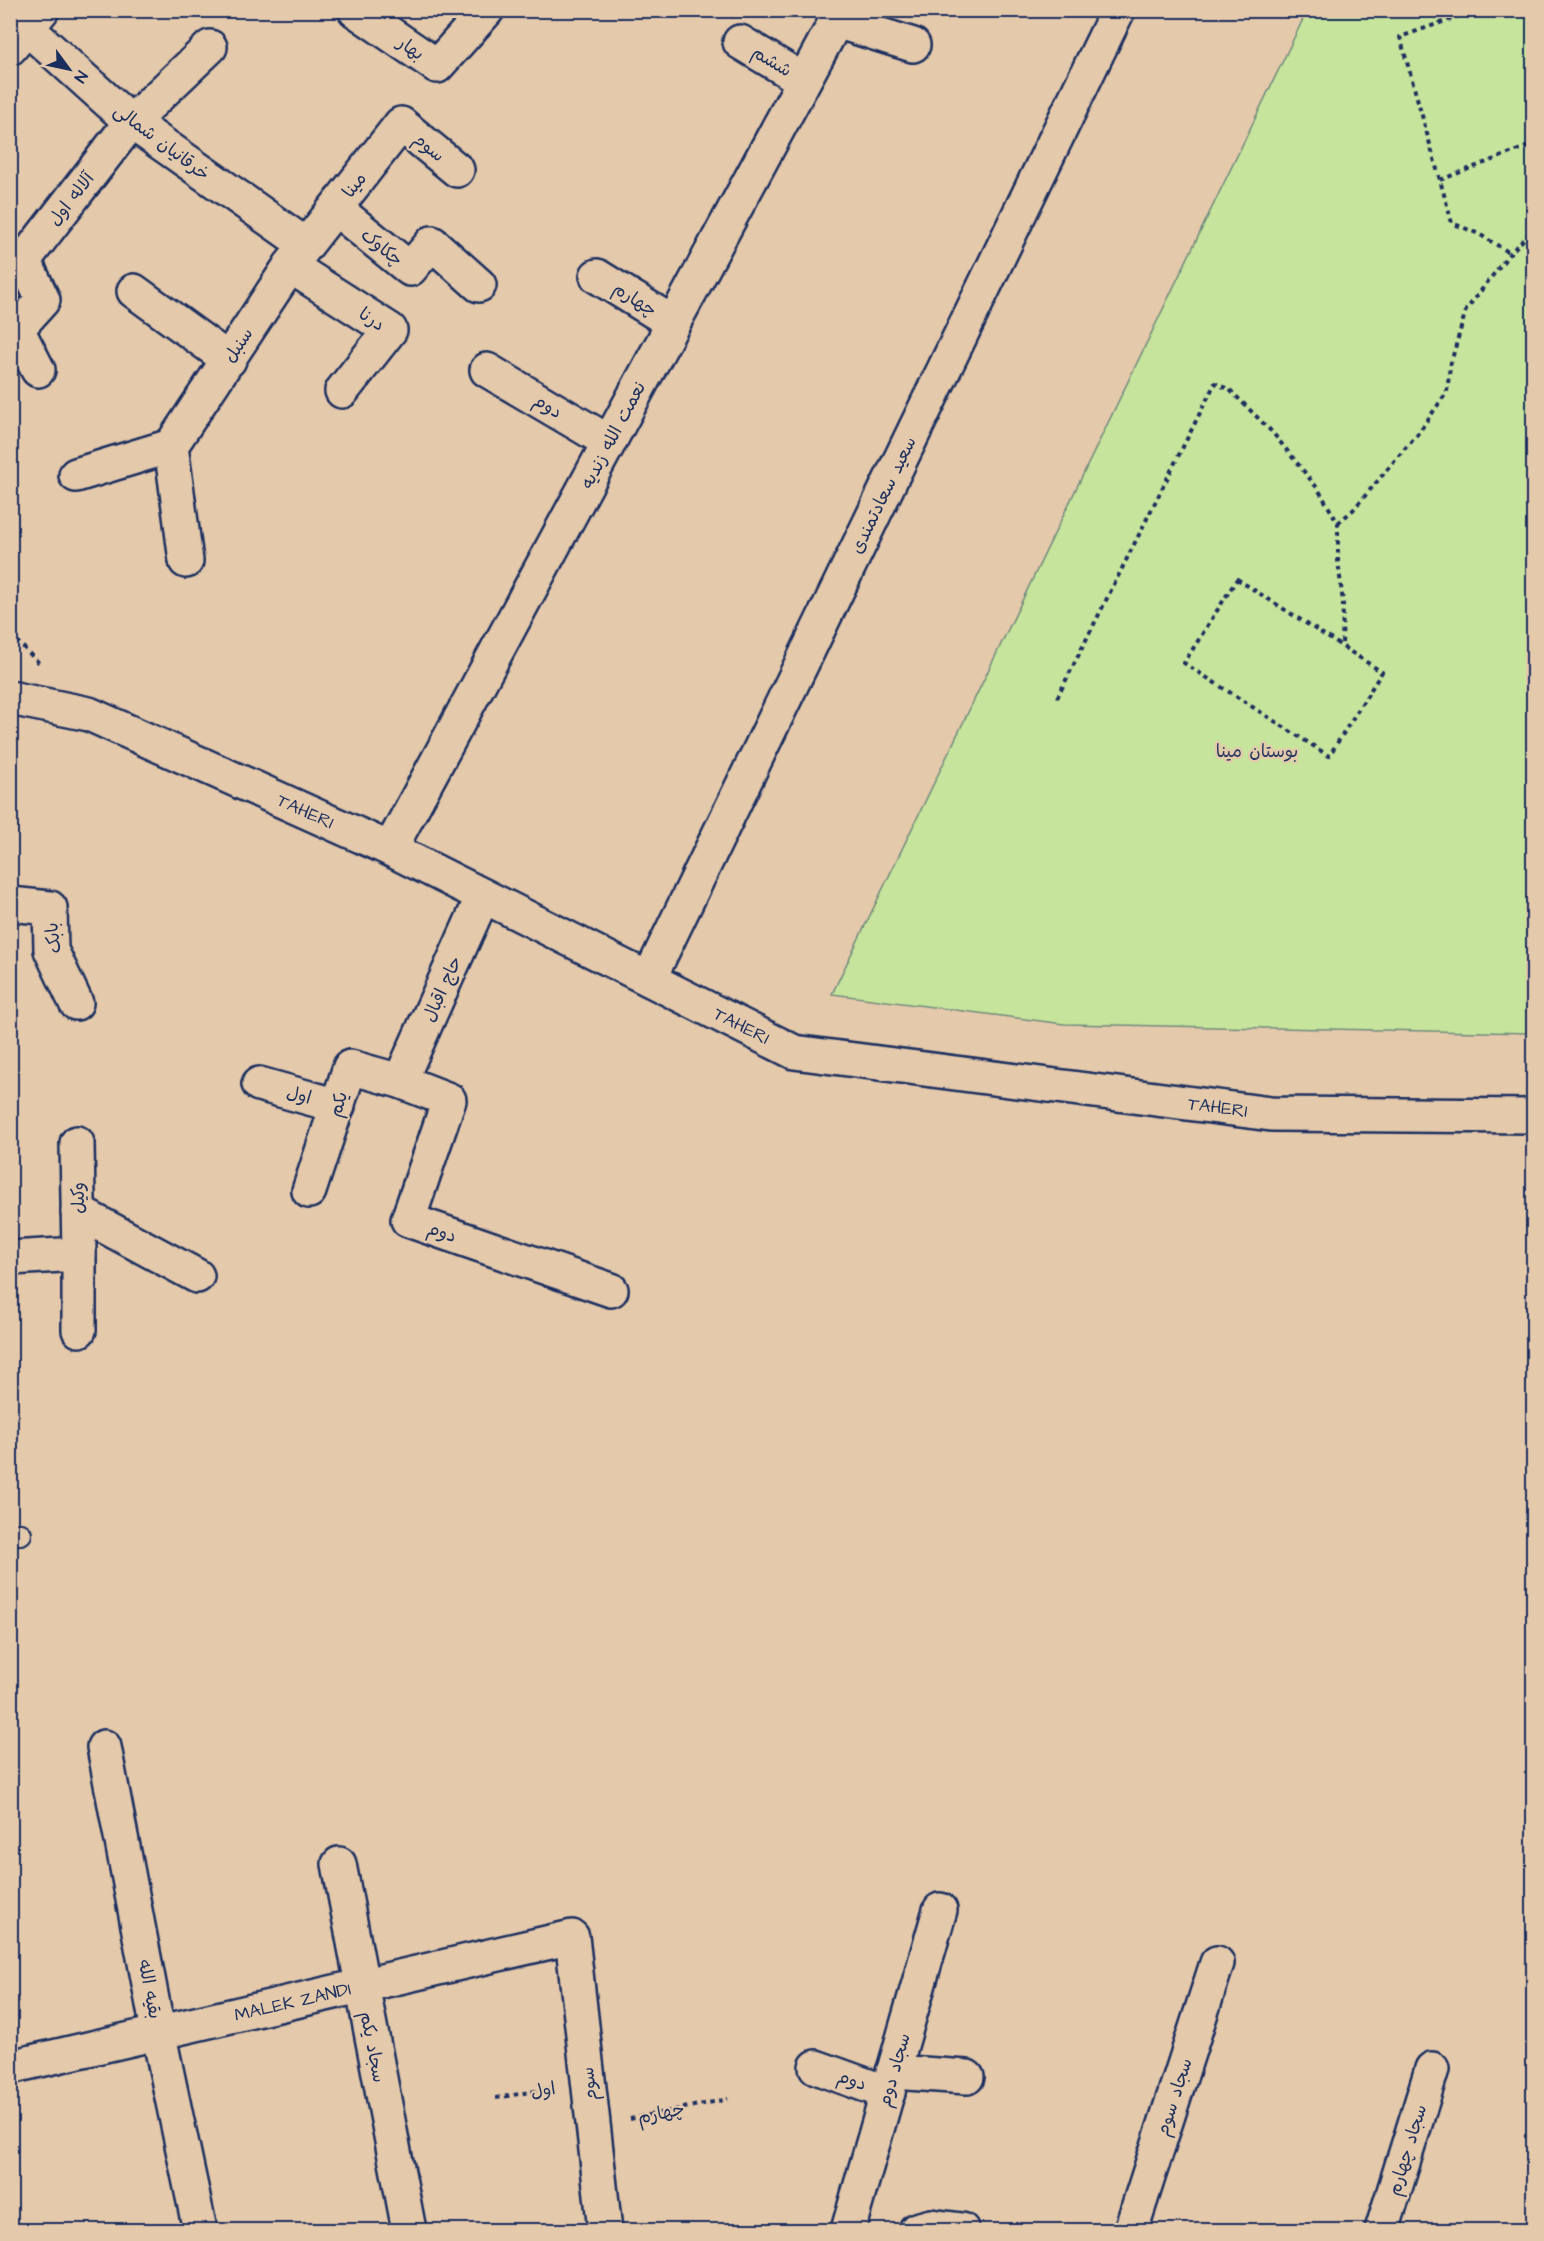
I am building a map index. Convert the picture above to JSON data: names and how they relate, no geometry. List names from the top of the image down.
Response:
{
  "streets": {
    "street": [
      "بهار",
      "ششم",
      "خرقانیان شمالی",
      "سوم",
      "مینا",
      "آلاله اول",
      "چکاوک",
      "چهارم",
      "درنا",
      "سنبل",
      "دوم",
      "نعمت الله زندیه",
      "سعید سعادتمندی",
      "TAHERI",
      "بابک",
      "حاج اقبال",
      "اول",
      "یکم",
      "وکیل",
      "بقیه الله",
      "MALEK ZANDI",
      "سجاد یکم",
      "سجاد دوم",
      "سجاد سوم",
      "سجاد چهارم"
    ]
  },
  "crossings": [
    ["ششم", "نعمت الله زندیه"],
    ["خرقانیان شمالی", "مینا"],
    ["خرقانیان شمالی", "آلاله اول"],
    ["خرقانیان شمالی", "درنا"],
    ["خرقانیان شمالی", "سنبل"],
    ["سوم", "مینا"],
    ["سوم", "چهارم"],
    ["سوم", "اول"],
    ["سوم", "MALEK ZANDI"],
    ["مینا", "چکاوک"],
    ["مینا", "درنا"],
    ["مینا", "سنبل"],
    ["چهارم", "نعمت الله زندیه"],
    ["درنا", "سنبل"],
    ["دوم", "نعمت الله زندیه"],
    ["دوم", "حاج اقبال"],
    ["دوم", "یکم"],
    ["دوم", "سجاد دوم"],
    ["نعمت الله زندیه", "TAHERI"],
    ["سعید سعادتمندی", "TAHERI"],
    ["TAHERI", "حاج اقبال"],
    ["حاج اقبال", "یکم"],
    ["اول", "یکم"],
    ["بقیه الله", "MALEK ZANDI"],
    ["MALEK ZANDI", "سجاد یکم"]
  ],
  "parks": ["بوستان مینا"],
  "north": "bottom right"
}
